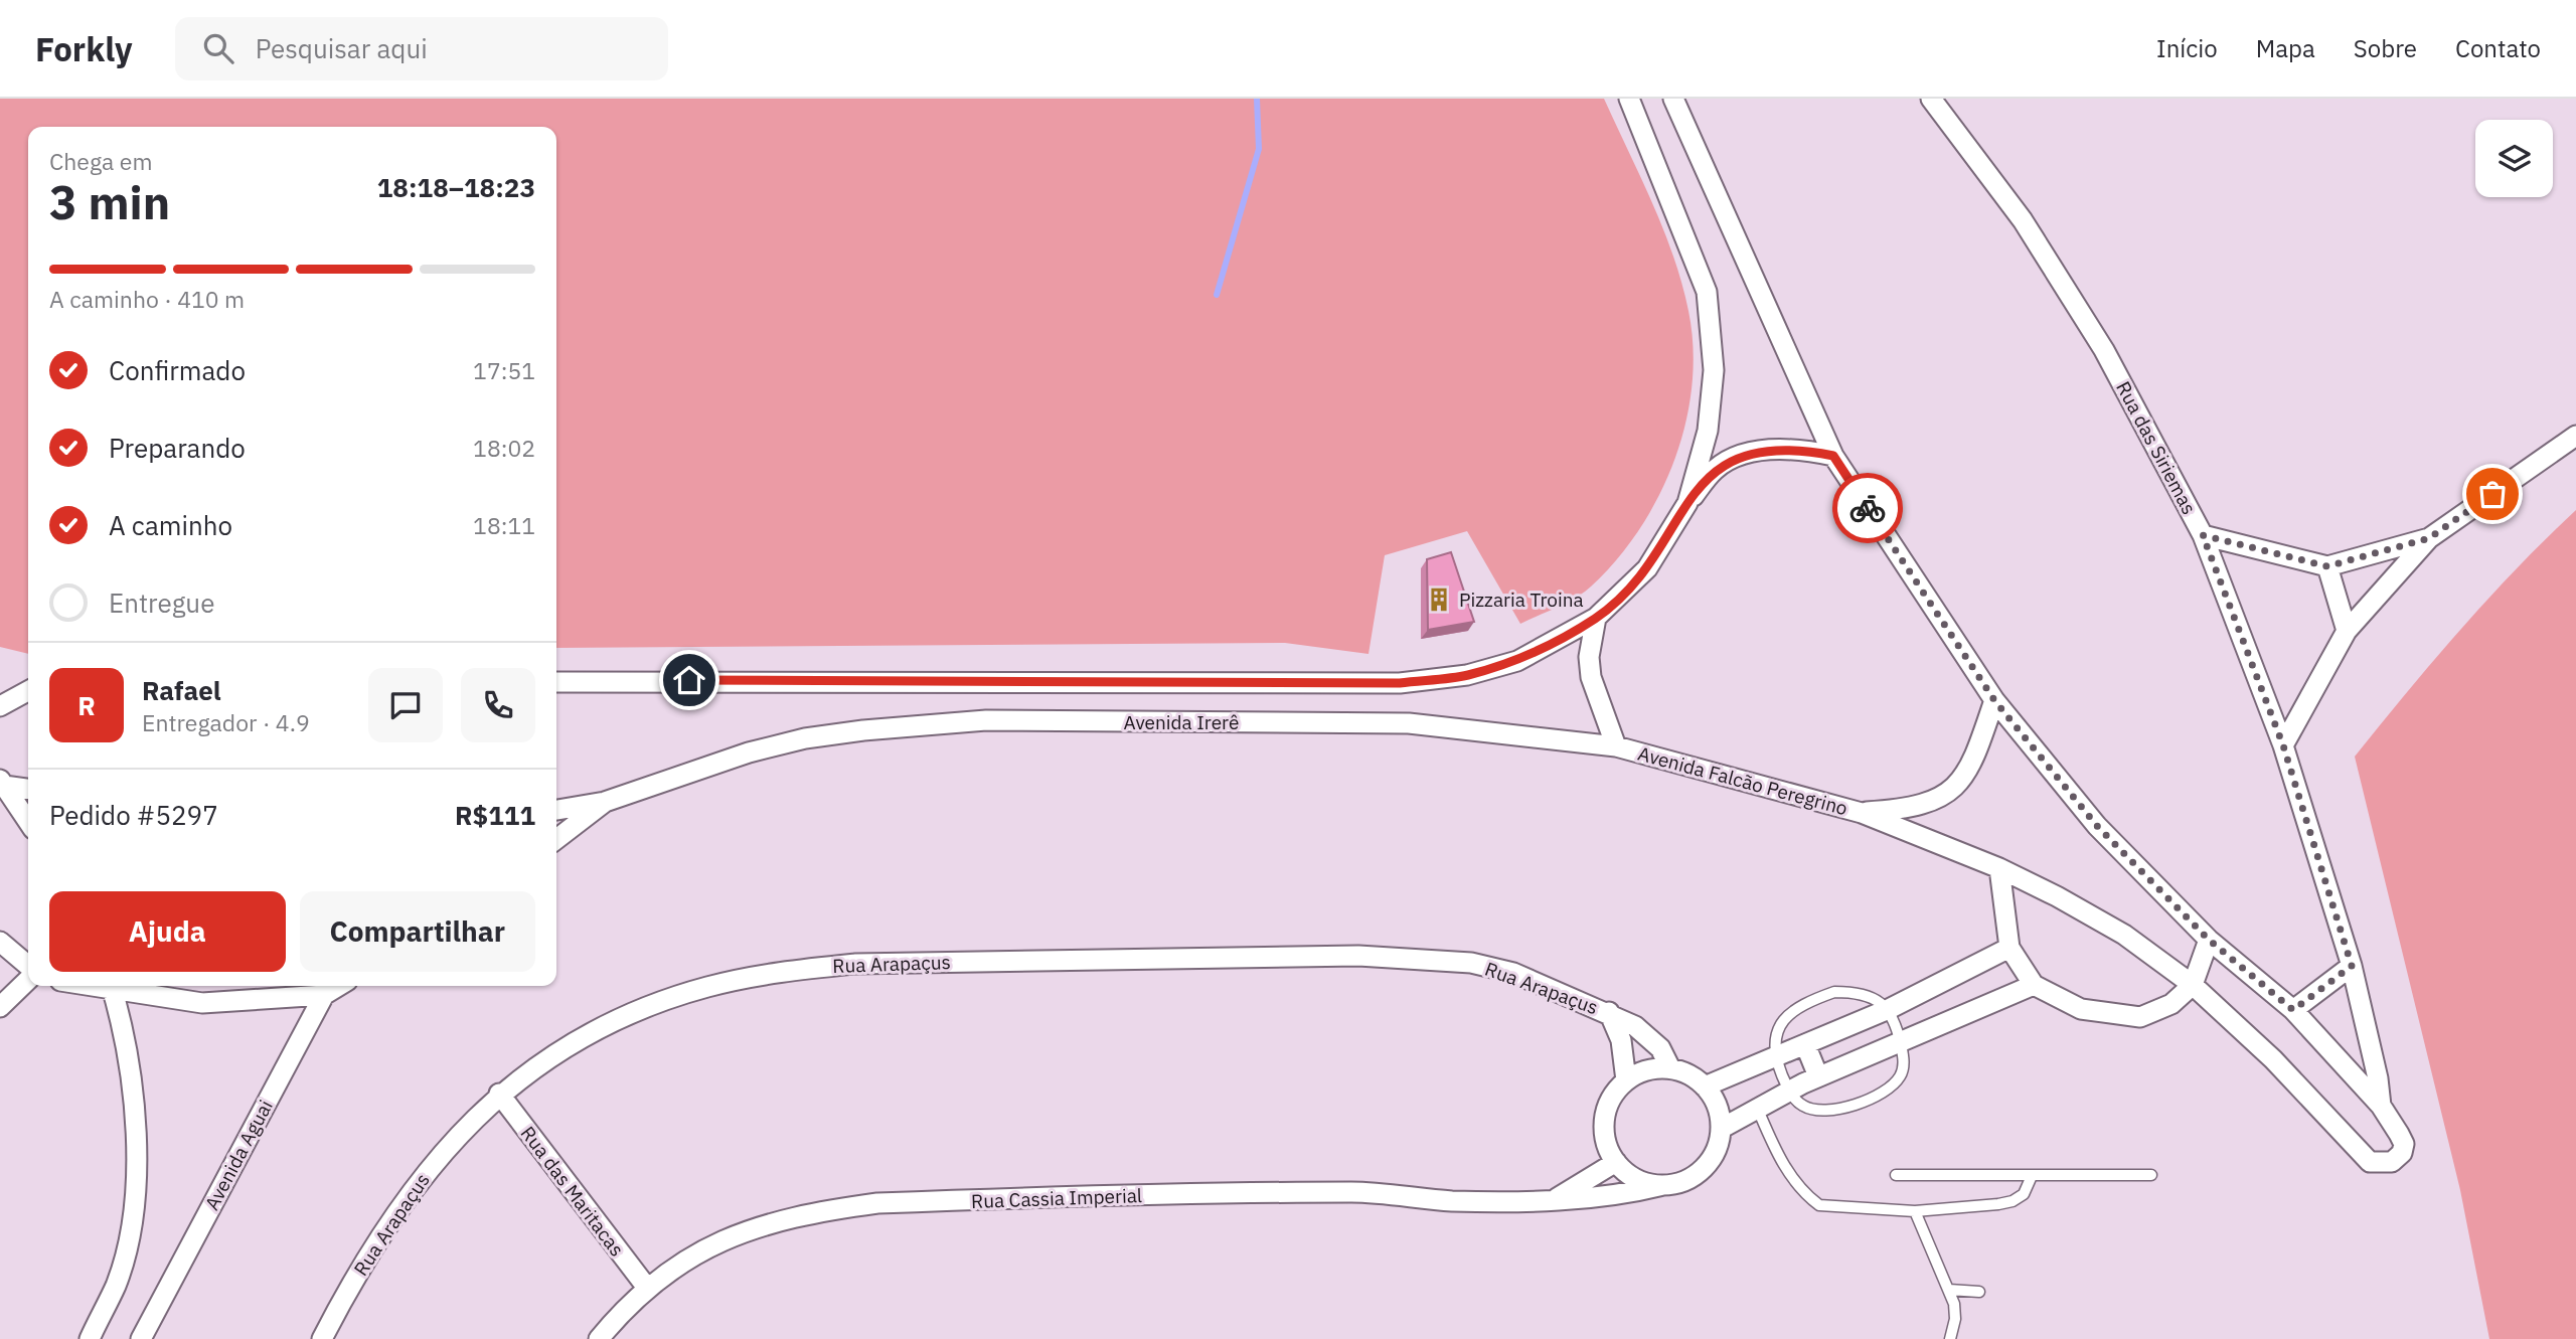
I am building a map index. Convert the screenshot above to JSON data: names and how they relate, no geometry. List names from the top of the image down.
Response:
{
  "streets": {
    "street": [
      "Rua das Siriemas",
      "Avenida Irerê",
      "Avenida Falcão Peregrino",
      "Rua Arapaçus",
      "Avenida Aguai",
      "Rua das Maritacas",
      "Rua Cassia Imperial"
    ]
  },
  "crossings": [
    ["Rua das Siriemas", "Avenida Falcão Peregrino"],
    ["Avenida Irerê", "Avenida Falcão Peregrino"],
    ["Rua Arapaçus", "Rua das Maritacas"],
    ["Rua Arapaçus", "Rua Cassia Imperial"],
    ["Rua das Maritacas", "Rua Cassia Imperial"]
  ],
  "places": {
    "building": ["Pizzaria Troina"]
  },
  "page": {
    "header": "Forkly",
    "search": "Pesquisar aqui",
    "nav": [
      "Início",
      "Mapa",
      "Sobre",
      "Contato"
    ],
    "heading": ["3 min", "Chega em", "18:18–18:23"],
    "panel": [
      "Rafael",
      "Entregador · 4.9",
      "Pedido #5297",
      "R$111"
    ],
    "bar": "A caminho · 410 m",
    "list": [
      ["Confirmado", "17:51"],
      ["Preparando", "18:02"],
      ["A caminho", "18:11"],
      "Entregue"
    ],
    "round": "R",
    "buttons": ["Ajuda", "Compartilhar"]
  }
}
